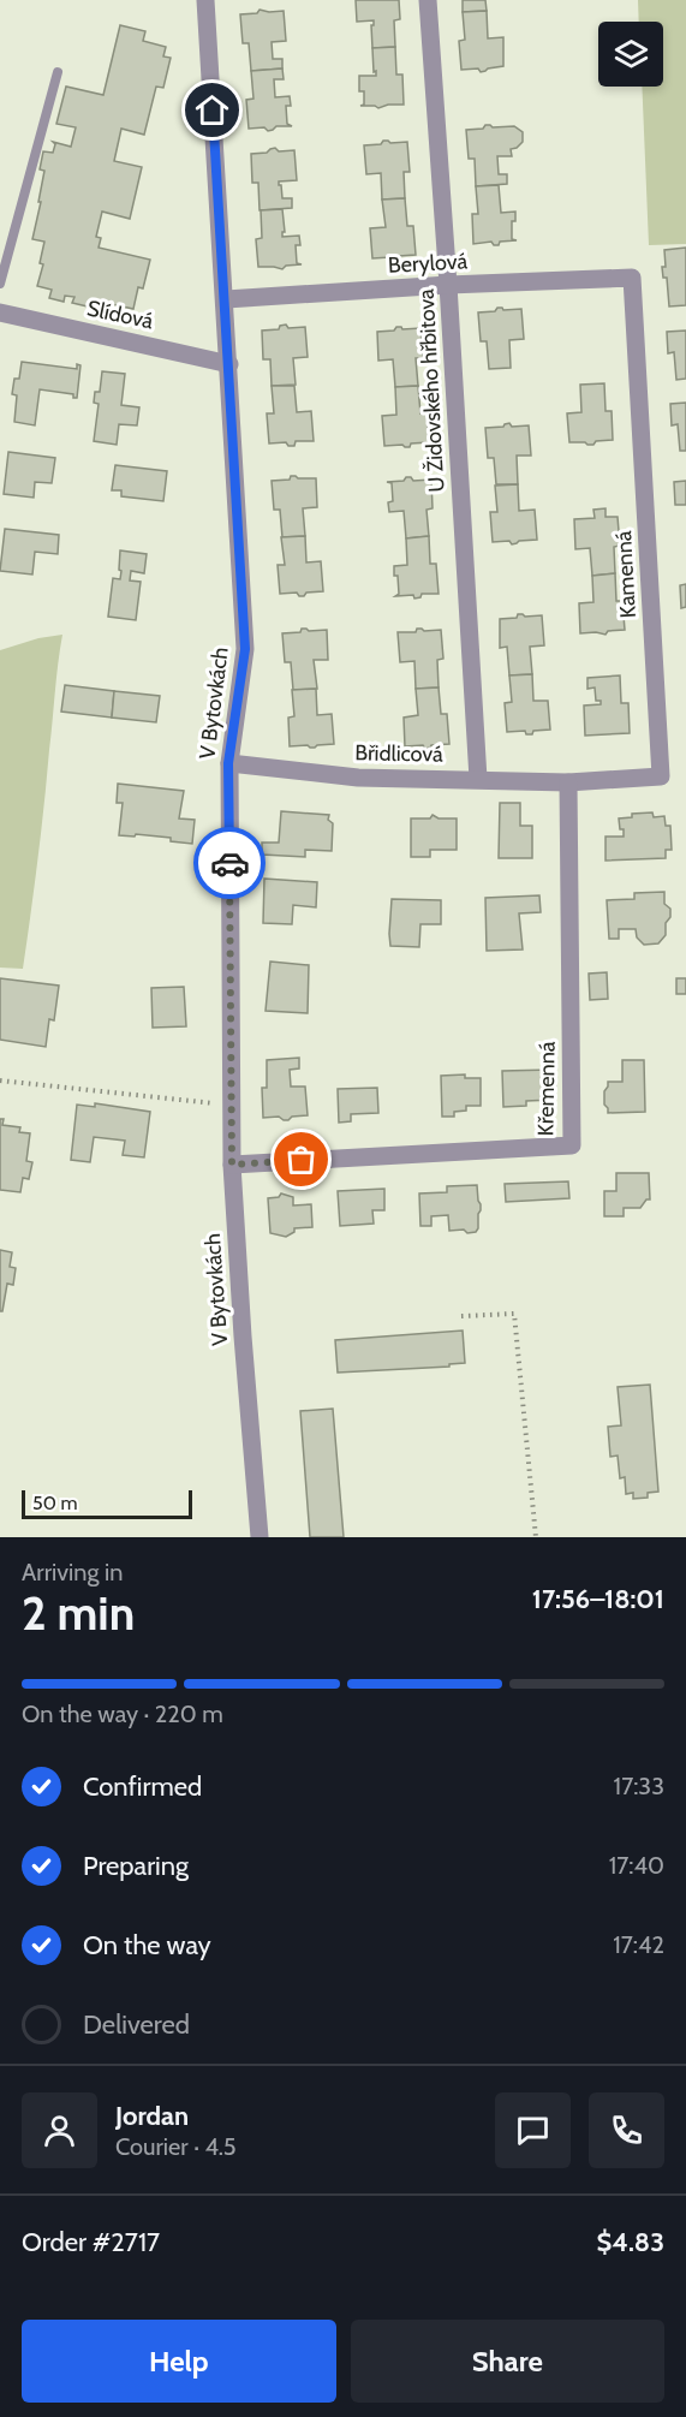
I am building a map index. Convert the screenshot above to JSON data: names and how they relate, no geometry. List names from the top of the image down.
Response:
{
  "streets": {
    "street": [
      "Berylová",
      "Slídová",
      "U Židovského hřbitova",
      "Kamenná",
      "V Bytovkách",
      "Břidlicová",
      "Křemenná"
    ]
  },
  "crossings": [
    ["Berylová", "U Židovského hřbitova"],
    ["Berylová", "Kamenná"],
    ["Berylová", "V Bytovkách"],
    ["Slídová", "V Bytovkách"],
    ["U Židovského hřbitova", "Břidlicová"],
    ["Kamenná", "Břidlicová"],
    ["Kamenná", "Křemenná"],
    ["V Bytovkách", "Břidlicová"],
    ["V Bytovkách", "Křemenná"],
    ["Břidlicová", "Křemenná"]
  ],
  "scale_bar": "50 m",
  "page": {
    "scale": "50 m",
    "heading": ["2 min", "Arriving in", "17:56–18:01"],
    "panel": [
      "Jordan",
      "Courier · 4.5",
      "Order #2717",
      "$4.83"
    ],
    "bar": "On the way · 220 m",
    "list": [
      ["Confirmed", "17:33"],
      ["Preparing", "17:40"],
      ["On the way", "17:42"],
      "Delivered"
    ],
    "buttons": ["Help", "Share"]
  }
}
